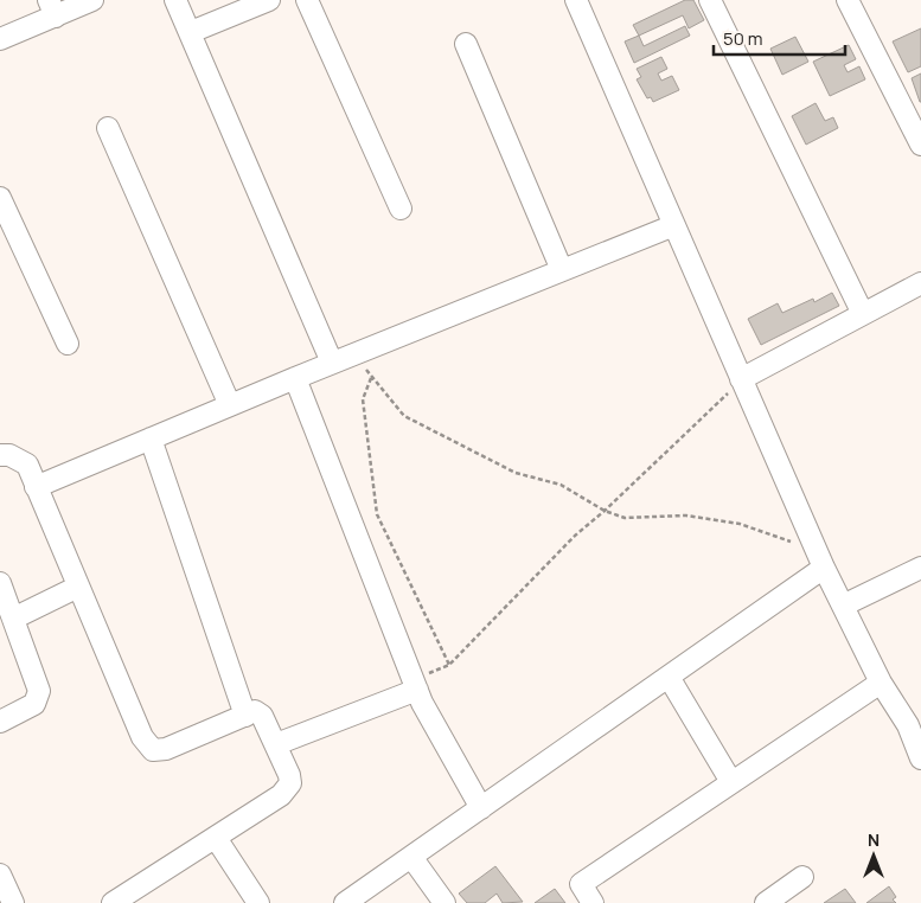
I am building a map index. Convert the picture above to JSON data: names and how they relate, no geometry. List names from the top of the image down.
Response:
{
  "scale_bar": "50 m",
  "north": "top"
}
